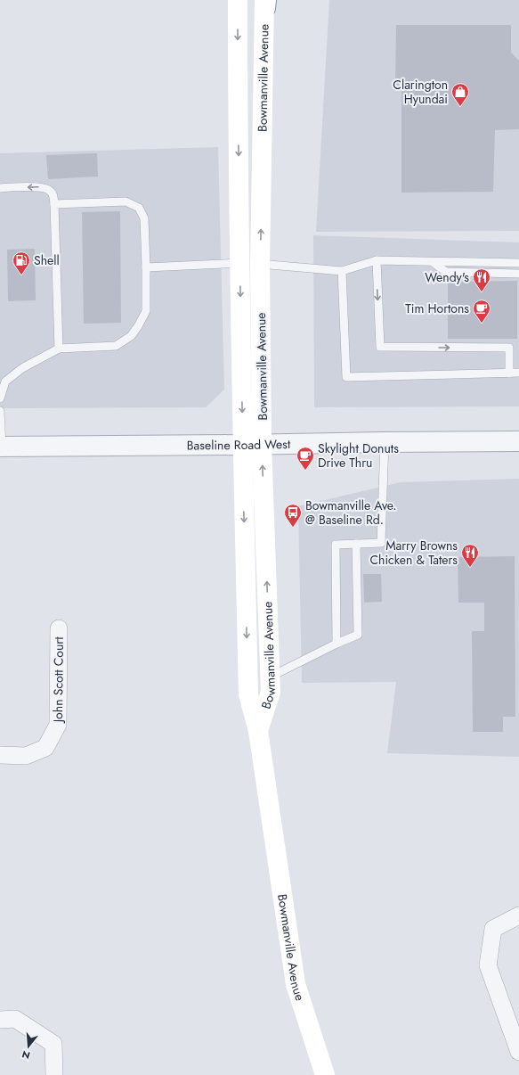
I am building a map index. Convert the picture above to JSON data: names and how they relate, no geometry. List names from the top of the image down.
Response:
{
  "streets": {
    "main road": ["Bowmanville Avenue"],
    "street": ["Baseline Road West", "John Scott Court"]
  },
  "crossings": [
    ["Bowmanville Avenue", "Baseline Road West"]
  ],
  "places": {
    "shop": ["Clarington Hyundai"],
    "fuel station": ["Shell"],
    "restaurant": ["Wendy's", "Marry Browns Chicken & Taters"],
    "cafe": ["Tim Hortons", "Skylight Donuts Drive Thru"],
    "bus stop": ["Bowmanville Ave. @ Baseline Rd."]
  },
  "north": "bottom"
}
